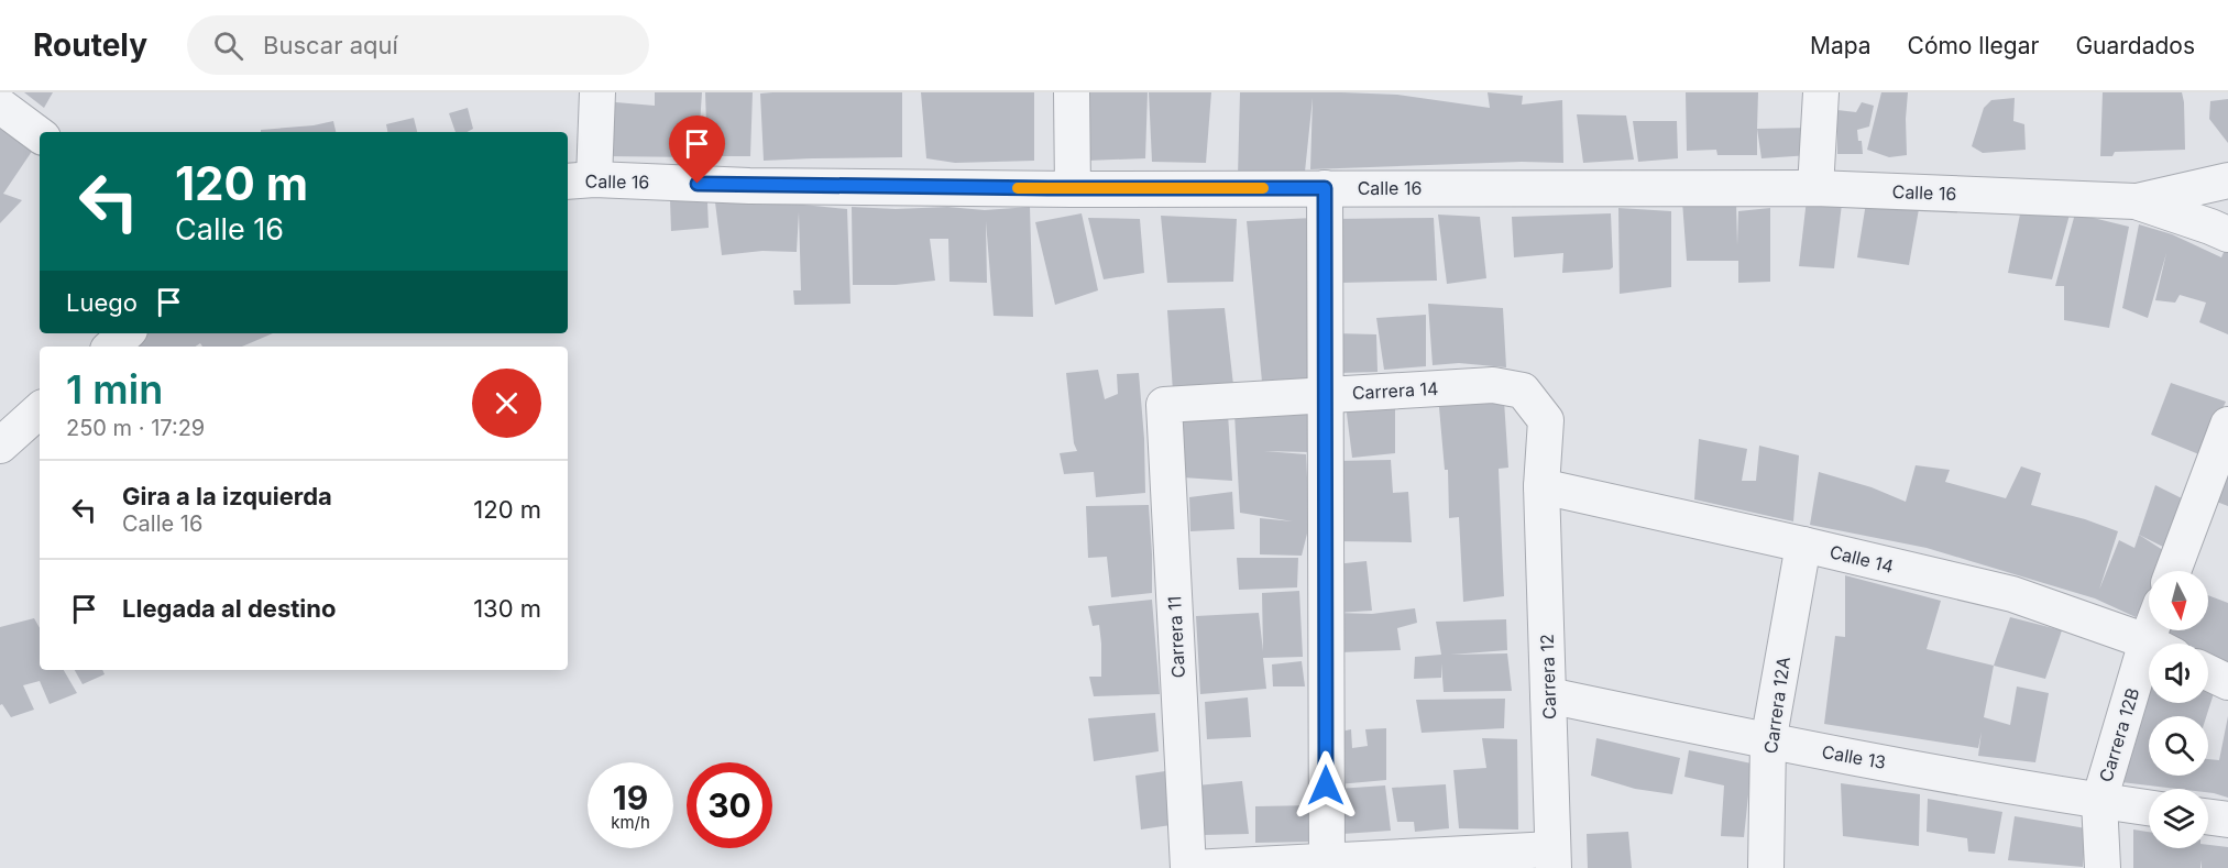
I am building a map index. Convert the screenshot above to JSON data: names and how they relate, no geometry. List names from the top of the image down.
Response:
{
  "streets": {
    "street": [
      "Calle 16",
      "Carrera 14",
      "Calle 14",
      "Carrera 11",
      "Carrera 12",
      "Carrera 12A",
      "Carrera 12B",
      "Calle 13"
    ]
  },
  "crossings": [
    ["Carrera 14", "Calle 14"],
    ["Carrera 14", "Carrera 11"],
    ["Carrera 14", "Carrera 12"],
    ["Calle 14", "Carrera 12"],
    ["Calle 14", "Carrera 12A"],
    ["Carrera 12", "Calle 13"],
    ["Carrera 12A", "Calle 13"],
    ["Carrera 12B", "Calle 13"]
  ],
  "north": "bottom",
  "page": {
    "header": "Routely",
    "search": "Buscar aquí",
    "nav": ["Mapa", "Cómo llegar", "Guardados"],
    "turn": ["120 m", "Calle 16"],
    "then": "Luego",
    "heading": ["1 min", "250 m · 17:29"],
    "list": [
      {
        "name": "Gira a la izquierda",
        "note": "Calle 16",
        "value": "120 m"
      },
      {
        "name": "Llegada al destino",
        "value": "130 m"
      }
    ],
    "speed": "19 km/h",
    "limit": "30"
  }
}
